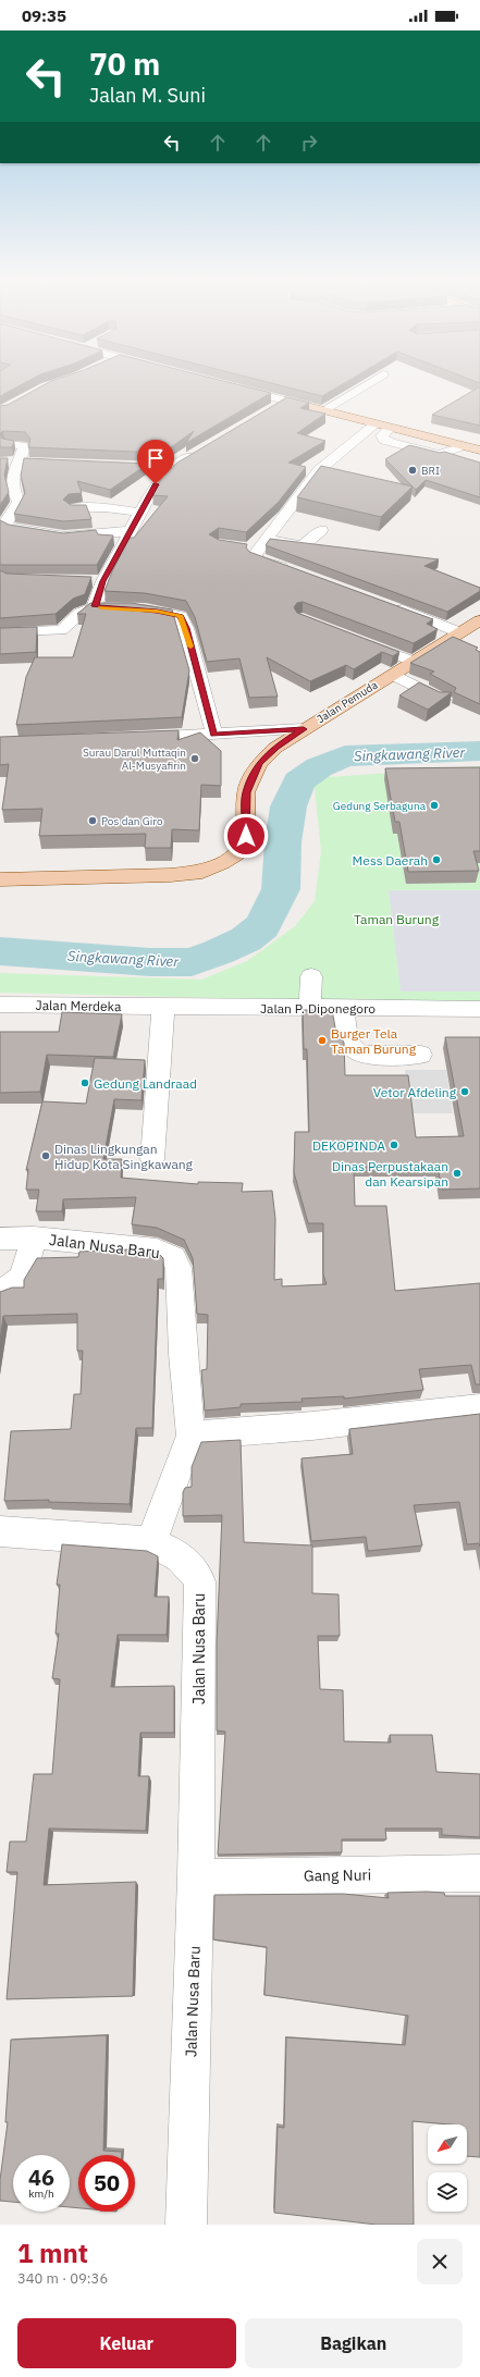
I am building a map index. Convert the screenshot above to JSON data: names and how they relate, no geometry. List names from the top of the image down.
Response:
{
  "streets": {
    "main road": ["Jalan Pemuda"],
    "street": [
      "Jalan Merdeka",
      "Jalan P. Diponegoro",
      "Jalan Nusa Baru",
      "Gang Nuri"
    ]
  },
  "crossings": [
    ["Jalan Merdeka", "Jalan P. Diponegoro"],
    ["Jalan Nusa Baru", "Gang Nuri"]
  ],
  "water": ["Singkawang River"],
  "parks": ["Taman Burung"],
  "places": [
    "BRI",
    "Surau Darul Muttaqin Al-Musyafirin",
    "Gedung Serbaguna",
    "Pos dan Giro",
    "Mess Daerah",
    "Burger Tela Taman Burung",
    "Gedung Landraad",
    "Vetor Afdeling",
    "DEKOPINDA",
    "Dinas Lingkungan Hidup Kota Singkawang",
    "Dinas Perpustakaan dan Kearsipan"
  ],
  "north": "bottom left",
  "page": {
    "status": "09:35",
    "turn": ["70 m", "Jalan M. Suni"],
    "speed": "46 km/h",
    "limit": "50",
    "heading": ["1 mnt", "340 m · 09:36"],
    "buttons": ["Keluar", "Bagikan"]
  }
}
